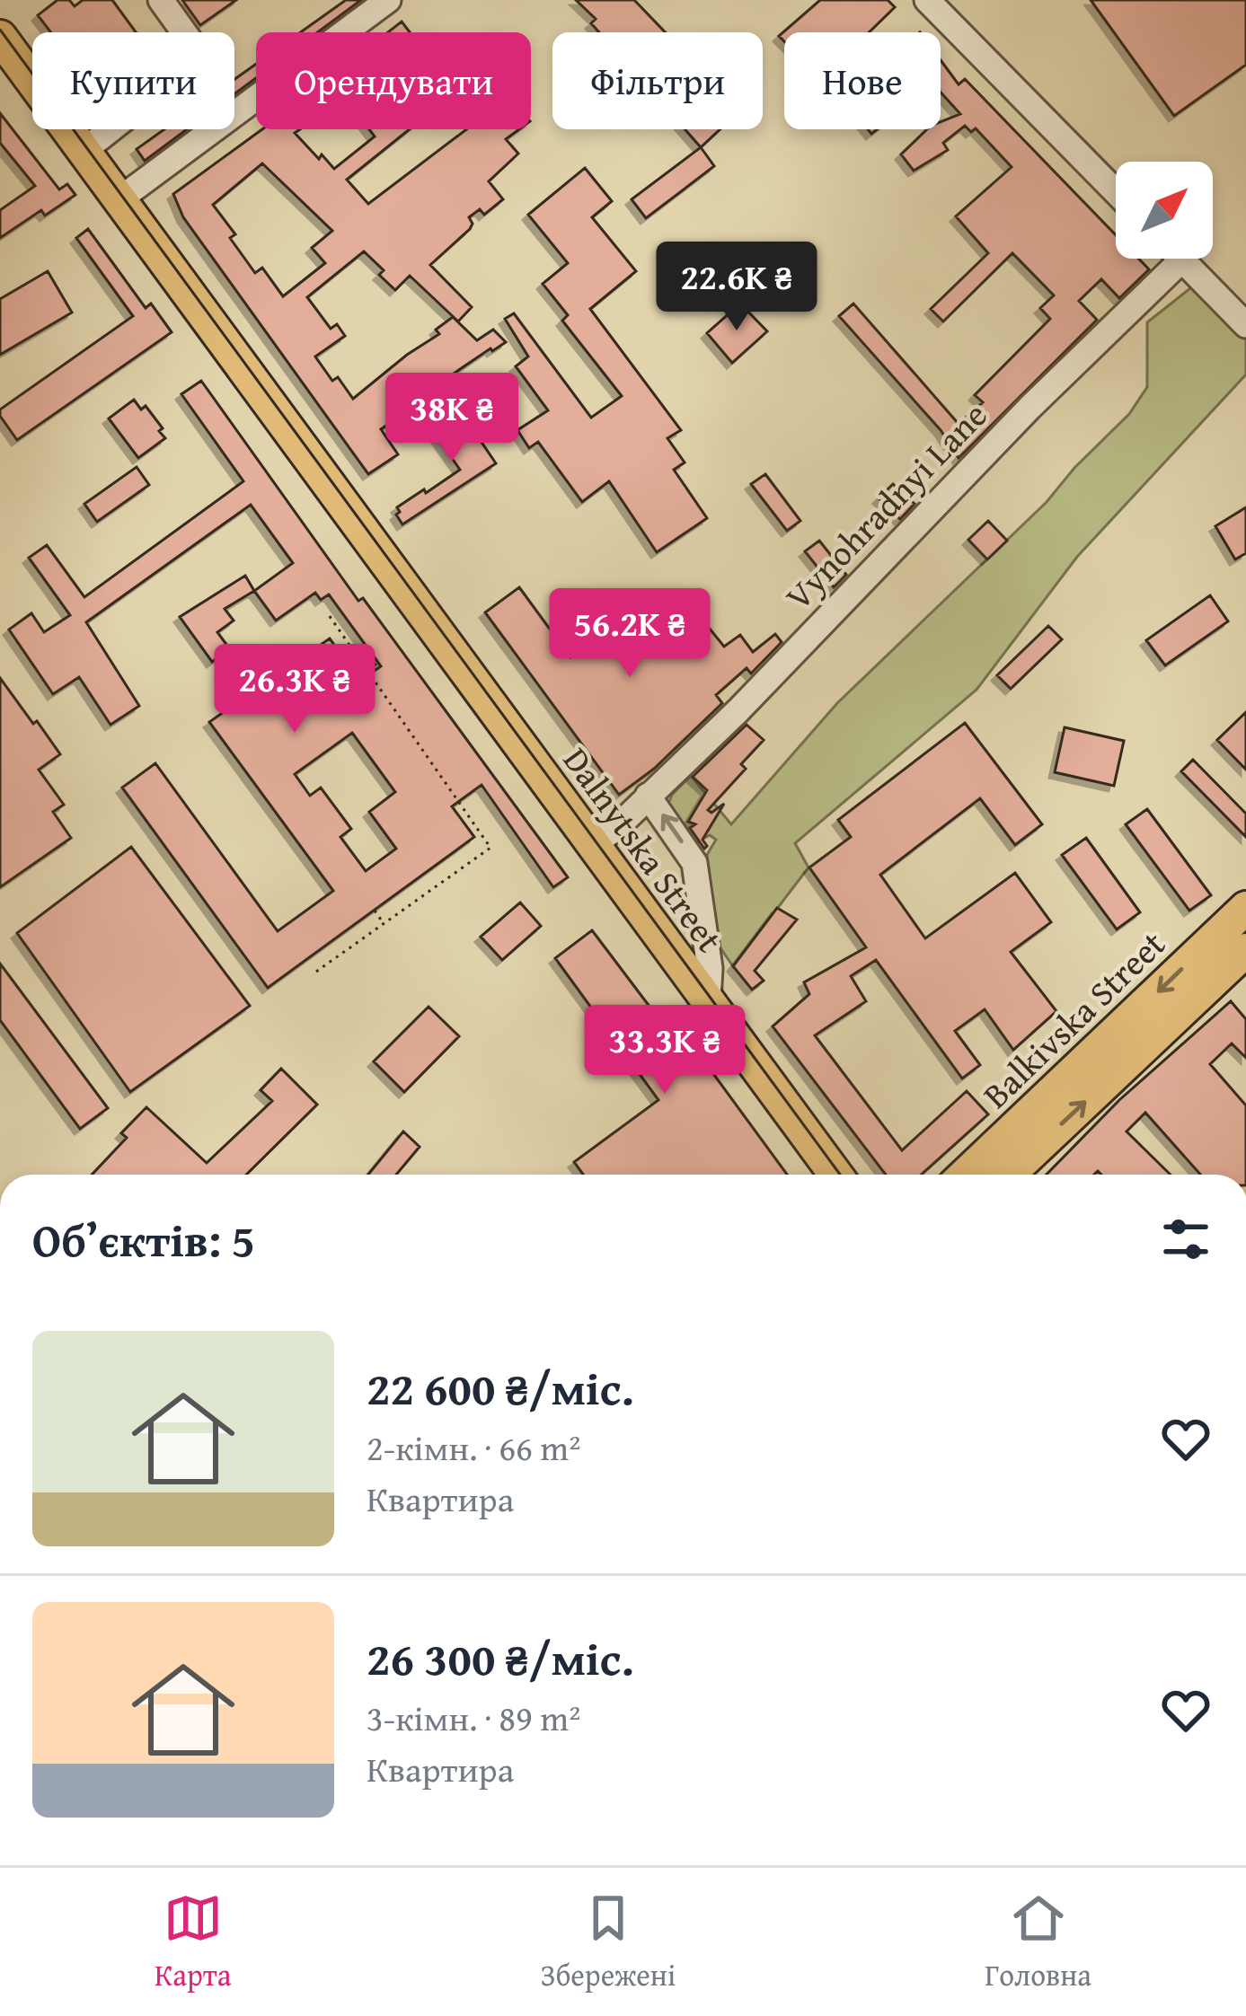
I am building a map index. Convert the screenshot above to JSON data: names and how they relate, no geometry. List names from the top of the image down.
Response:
{
  "streets": {
    "main road": ["Dalnytska Street", "Balkivska Street"],
    "street": ["Vynohradnyi Lane"]
  },
  "crossings": [
    ["Vynohradnyi Lane", "Dalnytska Street"]
  ],
  "north": "top right",
  "page": {
    "chip": [
      "Купити",
      "Орендувати",
      "Фільтри",
      "Нове"
    ],
    "price": [
      "22.6K ₴",
      "38K ₴",
      "56.2K ₴",
      "26.3K ₴",
      "33.3K ₴"
    ],
    "heading": "Об’єктів: 5",
    "list": [
      {
        "name": "22 600 ₴/міс.",
        "note": "2-кімн. · 66 m² · Квартира"
      },
      {
        "name": "26 300 ₴/міс.",
        "note": "3-кімн. · 89 m² · Квартира"
      }
    ],
    "tabs": ["Карта", "Збережені", "Головна"]
  }
}
